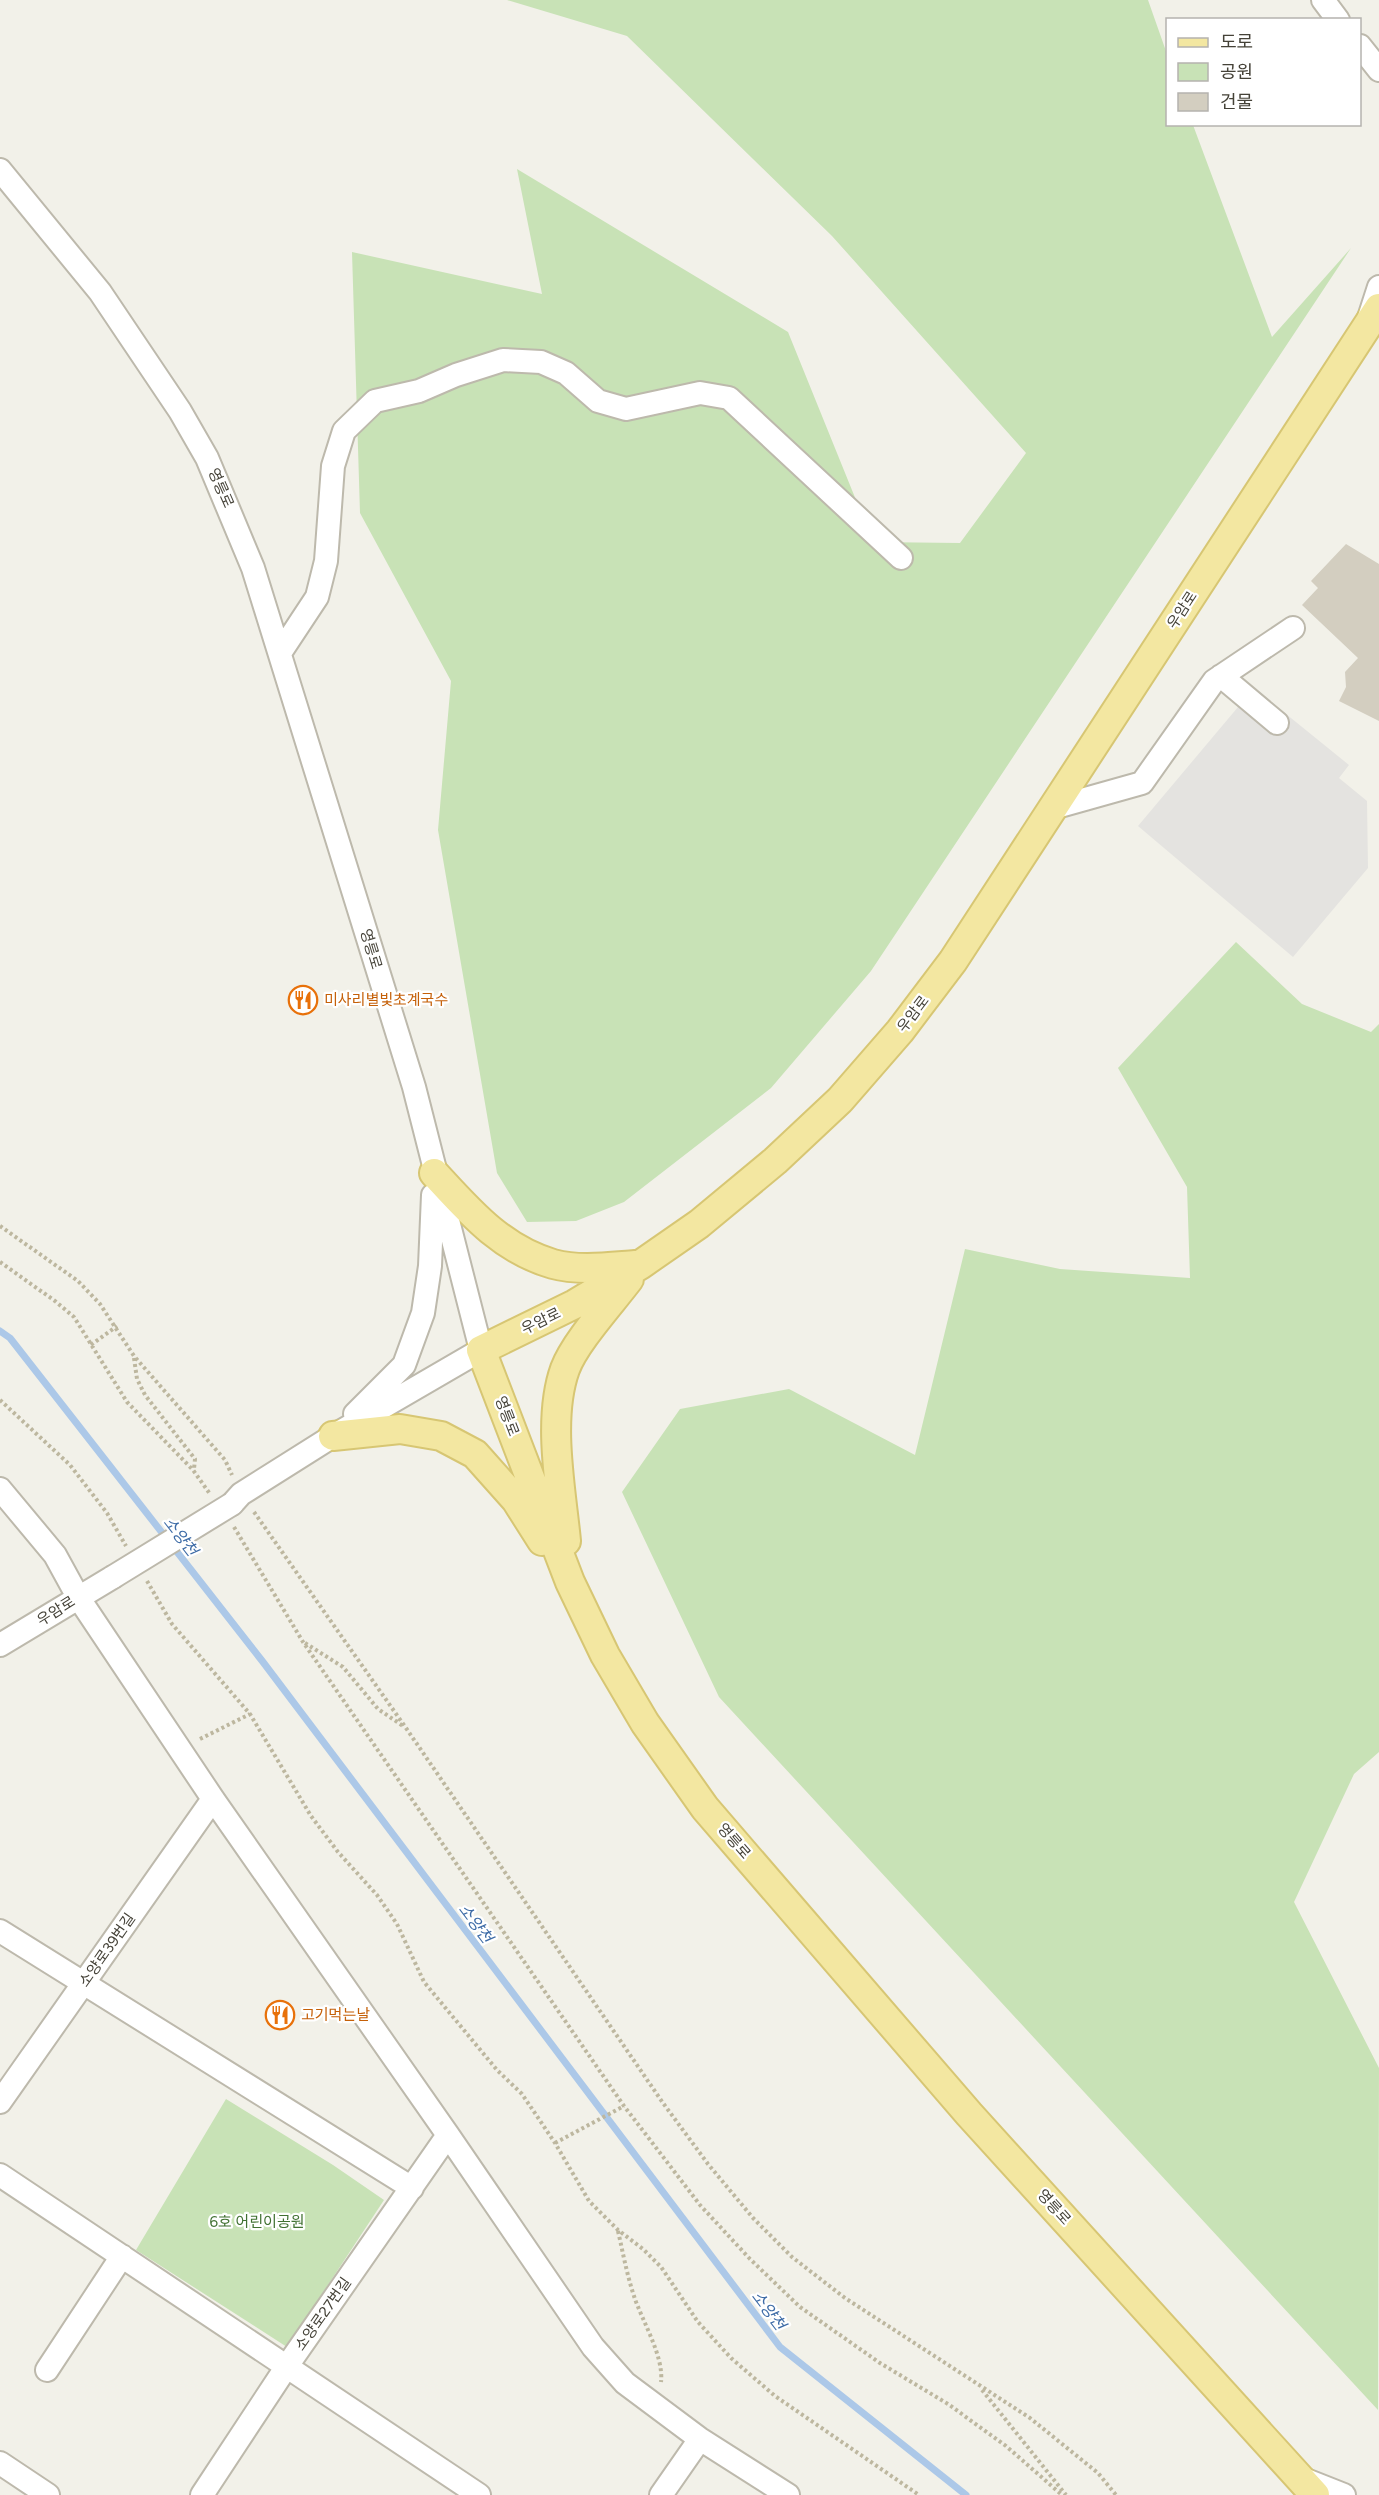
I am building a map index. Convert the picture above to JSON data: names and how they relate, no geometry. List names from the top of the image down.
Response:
{
  "streets": {
    "main road": ["영릉로", "우암로"],
    "street": ["소양로39번길", "소양로27번길"]
  },
  "crossings": [
    ["영릉로", "우암로"]
  ],
  "water": ["소양천"],
  "parks": ["6호 어린이공원"],
  "places": {
    "restaurant": ["미사리별빛초계국수", "고기먹는날"]
  },
  "legend": ["도로", "공원", "건물"]
}
